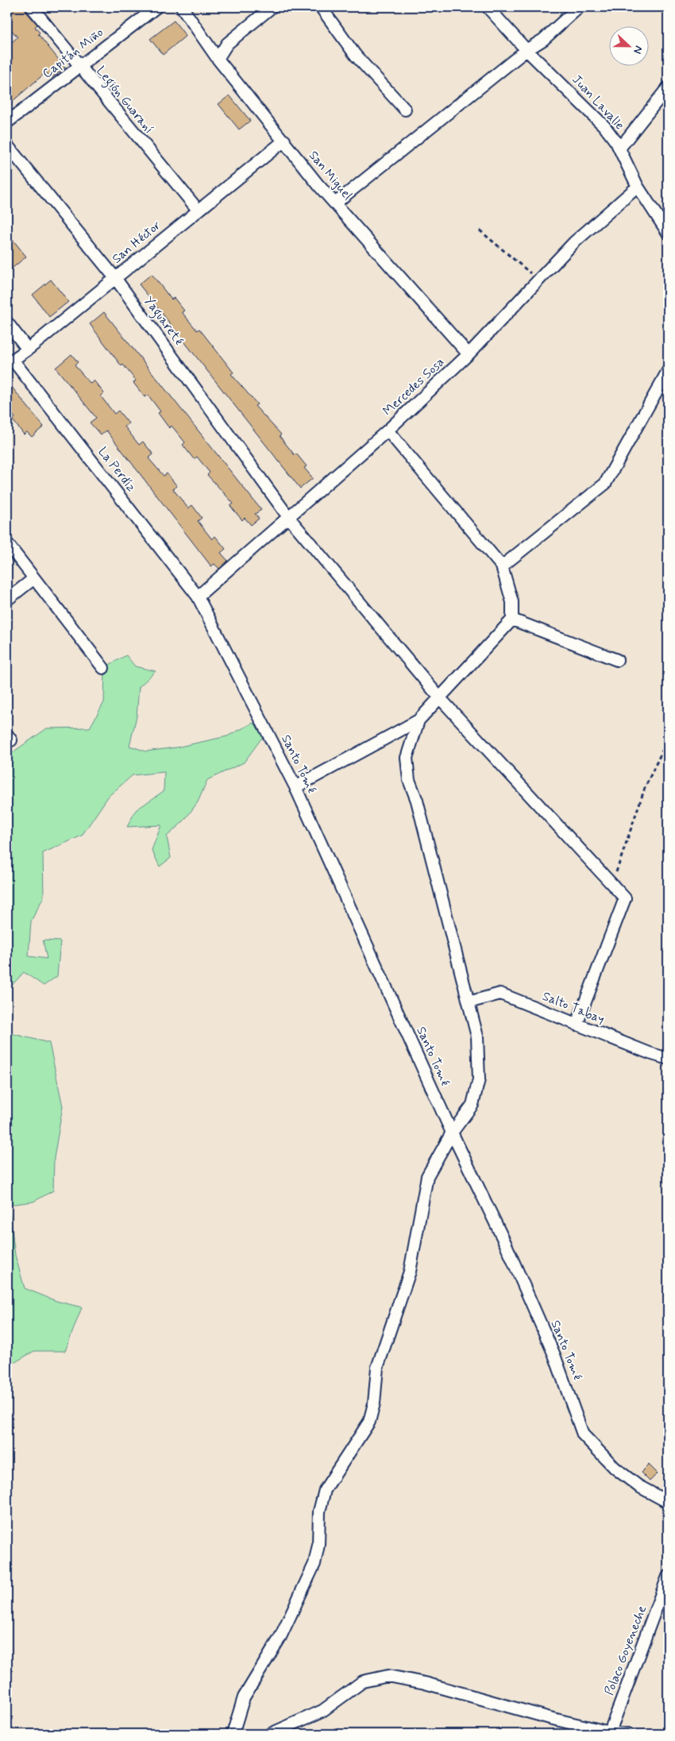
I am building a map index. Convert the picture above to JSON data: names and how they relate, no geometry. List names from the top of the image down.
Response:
{
  "streets": {
    "street": [
      "Capitán Miño",
      "Legión Guaraní",
      "Juan Lavalle",
      "San Miguel",
      "San Héctor",
      "Yaguareté",
      "Mercedes Sosa",
      "La Perdíz",
      "Santo Tomé",
      "Salto Tabay",
      "Polaco Goyeneche"
    ]
  },
  "crossings": [
    ["Capitán Miño", "Legión Guaraní"],
    ["Legión Guaraní", "San Héctor"],
    ["Juan Lavalle", "Mercedes Sosa"],
    ["San Miguel", "San Héctor"],
    ["San Miguel", "Mercedes Sosa"],
    ["San Héctor", "Yaguareté"],
    ["San Héctor", "La Perdíz"],
    ["Yaguareté", "Mercedes Sosa"],
    ["Yaguareté", "Salto Tabay"],
    ["Mercedes Sosa", "La Perdíz"],
    ["Mercedes Sosa", "Santo Tomé"],
    ["La Perdíz", "Santo Tomé"]
  ],
  "north": "right"
}
